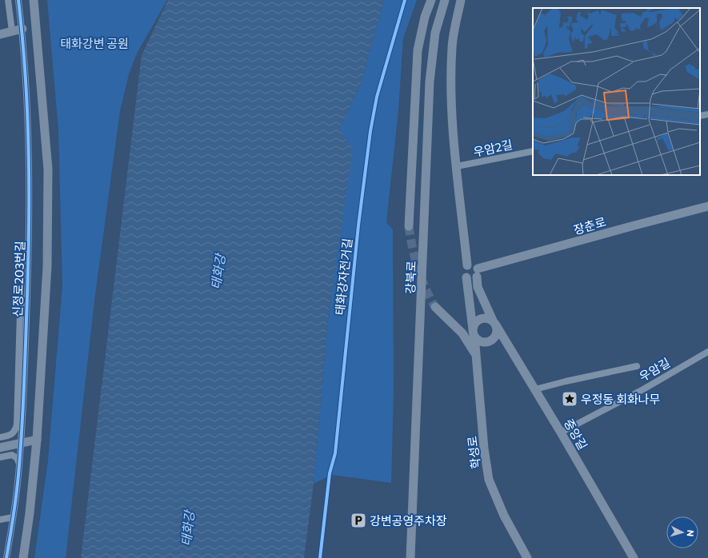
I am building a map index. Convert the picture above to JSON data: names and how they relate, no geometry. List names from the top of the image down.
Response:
{
  "streets": {
    "street": [
      "우암2길",
      "장춘로",
      "강북로",
      "신정로203번길",
      "우암길",
      "중앙길",
      "학성로"
    ],
    "cycle path": ["태화강자전거길"]
  },
  "crossings": [
    ["장춘로", "중앙길"],
    ["장춘로", "학성로"],
    ["우암길", "중앙길"],
    ["중앙길", "학성로"]
  ],
  "water": ["태화강"],
  "parks": ["태화강변 공원"],
  "places": {
    "place": ["우정동 회화나무"],
    "parking": ["강변공영주차장"]
  },
  "north": "right"
}
